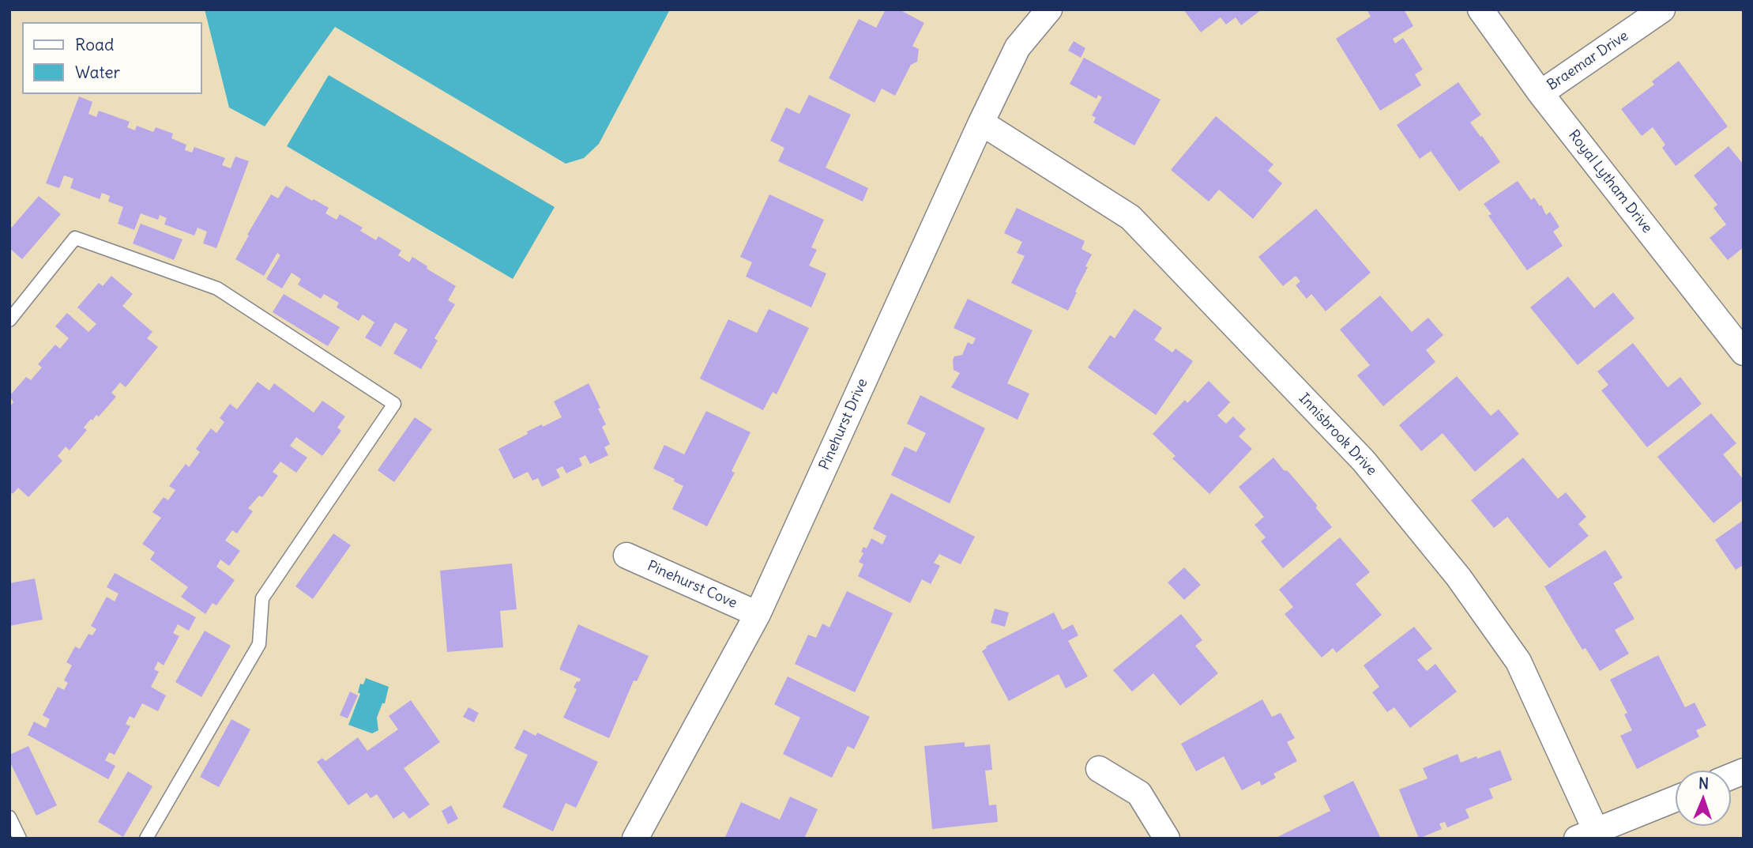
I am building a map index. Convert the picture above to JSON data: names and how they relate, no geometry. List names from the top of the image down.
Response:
{
  "streets": {
    "street": [
      "Braemar Drive",
      "Royal Lytham Drive",
      "Pinehurst Drive",
      "Innisbrook Drive",
      "Pinehurst Cove"
    ]
  },
  "crossings": [
    ["Braemar Drive", "Royal Lytham Drive"],
    ["Pinehurst Drive", "Innisbrook Drive"],
    ["Pinehurst Drive", "Pinehurst Cove"]
  ],
  "legend": ["Road", "Water"],
  "north": "top"
}
